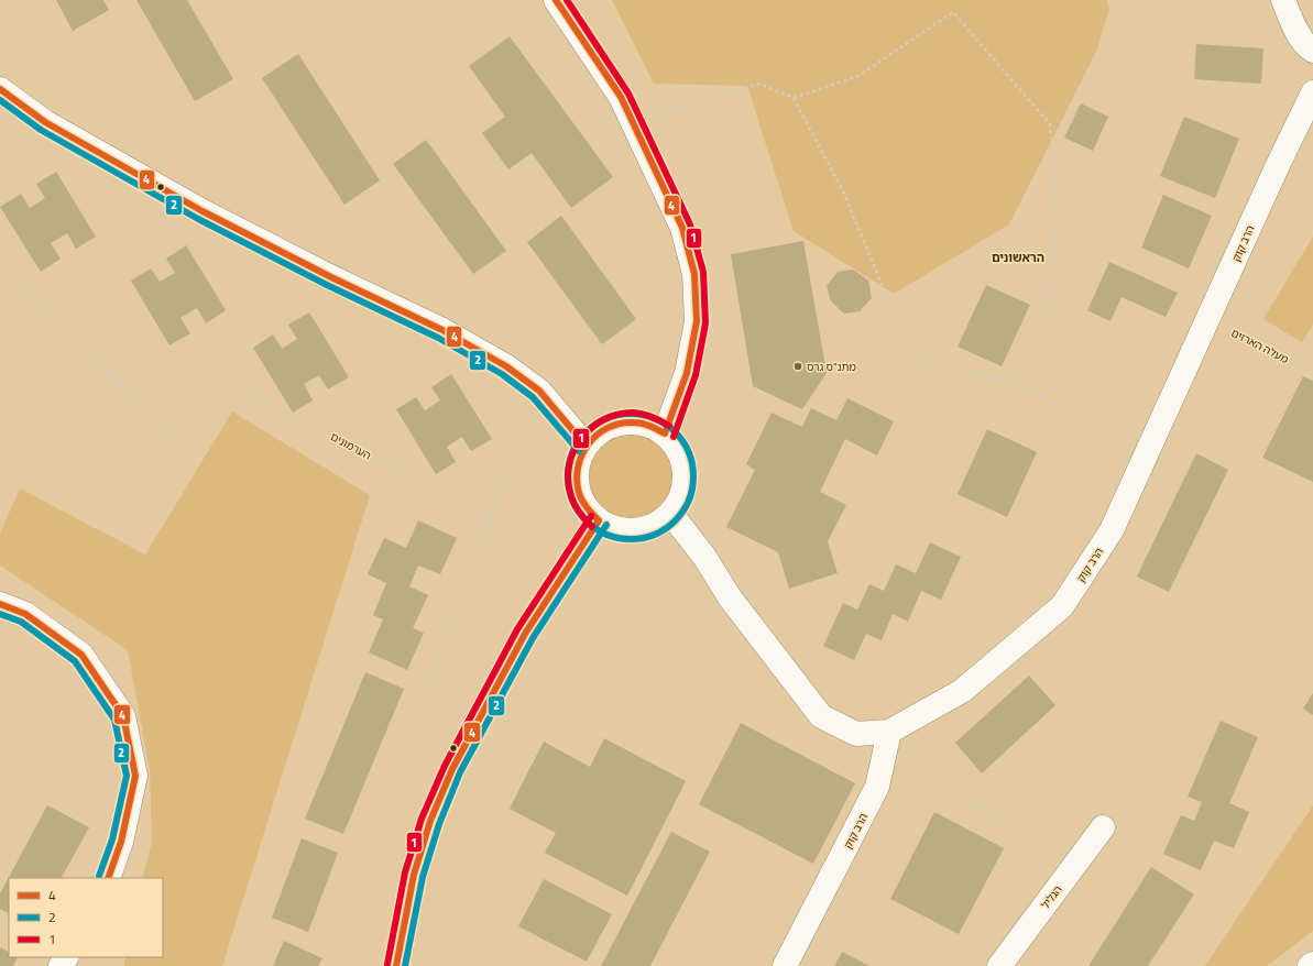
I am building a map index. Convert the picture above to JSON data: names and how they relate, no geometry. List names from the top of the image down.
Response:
{
  "streets": {
    "street": ["הרב קוק", "הגליל"],
    "path": ["מעלה הארזים", "הערמונים"]
  },
  "crossings": [
    ["הרב קוק", "מעלה הארזים"]
  ],
  "districts": ["הראשונים"],
  "places": ["מתנ\"ס גרס"],
  "lines": ["transit line 4", "transit line 1", "transit line 2"],
  "legend": ["4", "2", "1"]
}
